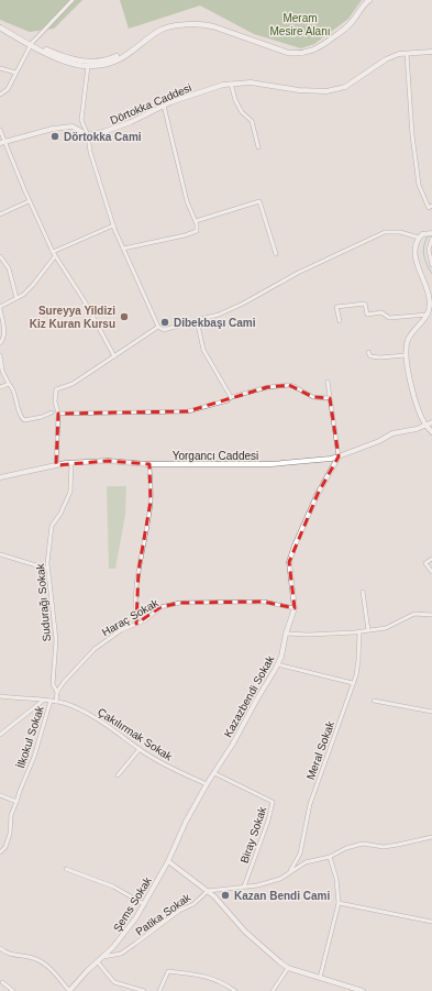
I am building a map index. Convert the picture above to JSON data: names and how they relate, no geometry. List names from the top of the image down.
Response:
{
  "streets": {
    "street": [
      "Dörtokka Caddesi",
      "Yorgancı Caddesi",
      "Sudurağı Sokak",
      "Haraç Sokak",
      "Kazazbendi Sokak",
      "Çakılırmak Sokak",
      "İlkokul Sokak",
      "Meral Sokak",
      "Biray Sokak",
      "Şems Sokak",
      "Patika Sokak"
    ]
  },
  "crossings": [
    ["Yorgancı Caddesi", "Sudurağı Sokak"],
    ["Yorgancı Caddesi", "Kazazbendi Sokak"],
    ["Sudurağı Sokak", "Haraç Sokak"],
    ["Haraç Sokak", "Kazazbendi Sokak"],
    ["Kazazbendi Sokak", "Çakılırmak Sokak"],
    ["Kazazbendi Sokak", "Biray Sokak"],
    ["Kazazbendi Sokak", "Şems Sokak"],
    ["Çakılırmak Sokak", "İlkokul Sokak"],
    ["Şems Sokak", "Patika Sokak"]
  ],
  "parks": ["Meram Mesire Alanı"],
  "places": [
    "Dörtokka Cami",
    "Sureyya Yildizi Kiz Kuran Kursu",
    "Dibekbaşı Cami",
    "Kazan Bendi Cami"
  ]
}
